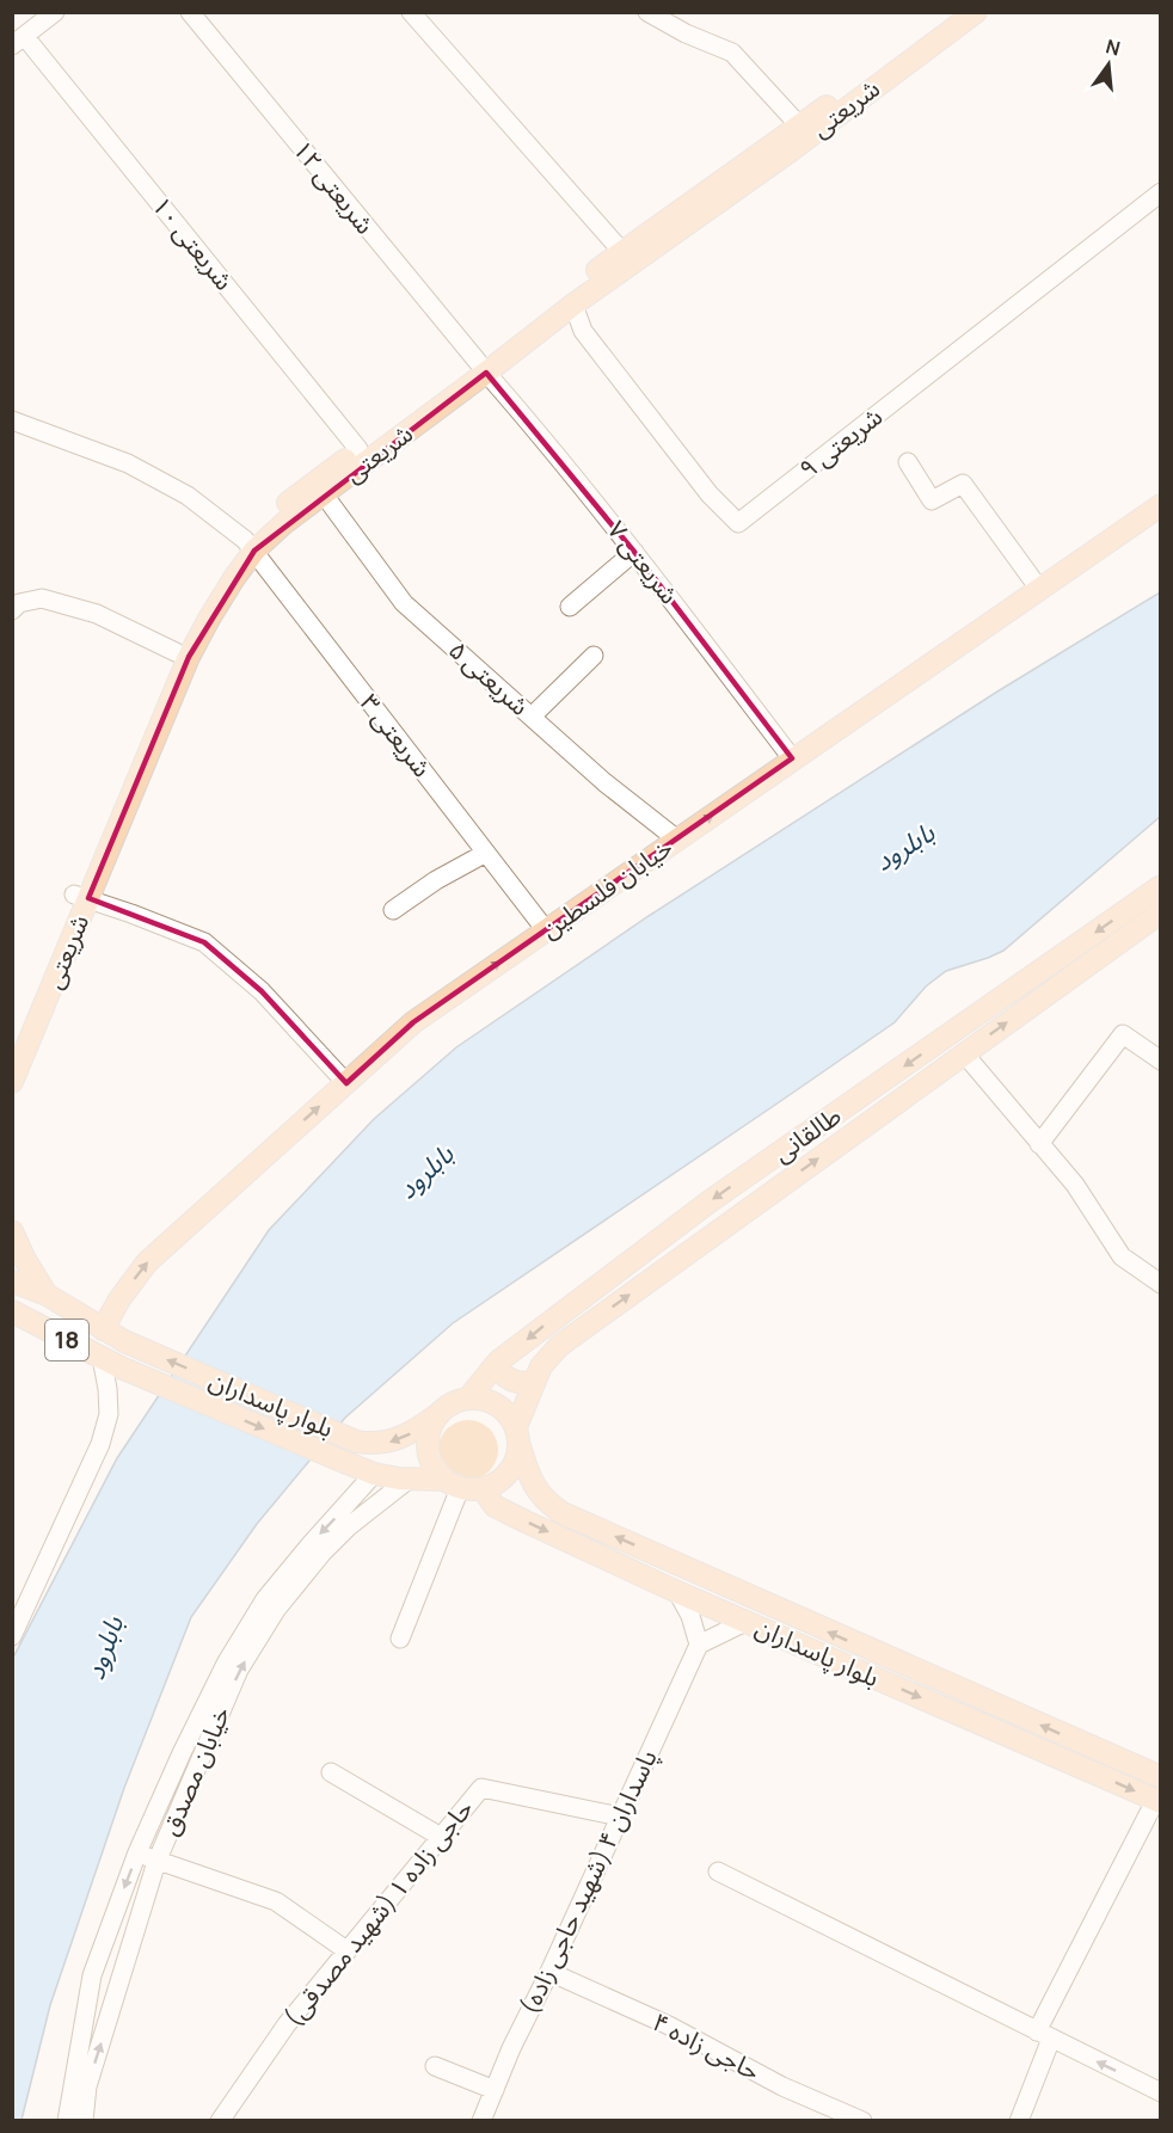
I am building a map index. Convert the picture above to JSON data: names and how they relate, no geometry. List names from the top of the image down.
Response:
{
  "streets": {
    "main road": [
      "شریعتی",
      "خیابان فلسطین",
      "طالقانی",
      "18",
      "بلوار پاسداران"
    ],
    "street": [
      "شریعتی ۱۲",
      "شریعتی ۱۰",
      "شریعتی ۹",
      "شریعتی ۷",
      "شریعتی ۵",
      "شریعتی ۳",
      "خیابان مصدق",
      "پاسداران ۴ (شهید حاجی زاده)",
      "حاجی زاده ۱ (شهید مصدقی)",
      "حاجی زاده ۴"
    ]
  },
  "crossings": [
    ["شریعتی", "شریعتی ۱۲"],
    ["شریعتی", "شریعتی ۱۰"],
    ["شریعتی", "شریعتی ۹"],
    ["شریعتی", "شریعتی ۷"],
    ["شریعتی", "شریعتی ۵"],
    ["شریعتی", "شریعتی ۳"],
    ["شریعتی ۱۲", "شریعتی ۷"],
    ["شریعتی ۷", "خیابان فلسطین"],
    ["شریعتی ۵", "خیابان فلسطین"],
    ["شریعتی ۳", "خیابان فلسطین"],
    ["خیابان فلسطین", "18"],
    ["خیابان فلسطین", "بلوار پاسداران"],
    ["طالقانی", "بلوار پاسداران"],
    ["18", "بلوار پاسداران"],
    ["بلوار پاسداران", "خیابان مصدق"],
    ["پاسداران ۴ (شهید حاجی زاده)", "حاجی زاده ۱ (شهید مصدقی)"],
    ["پاسداران ۴ (شهید حاجی زاده)", "حاجی زاده ۴"]
  ],
  "one_way": ["خیابان فلسطین"],
  "water": ["بابلرود"],
  "north": "top"
}
